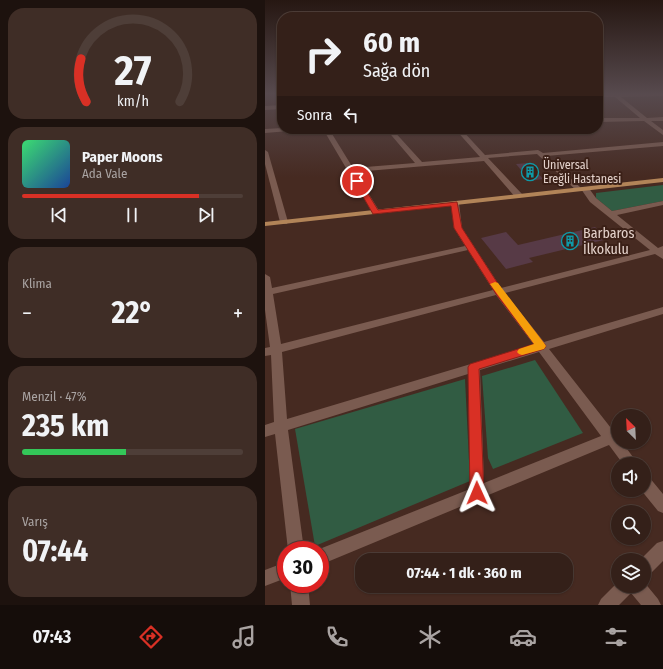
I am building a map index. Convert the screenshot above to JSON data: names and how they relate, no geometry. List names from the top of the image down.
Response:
{
  "places": {
    "building": ["Üniversal Ereğli Hastanesi", "Barbaros İlkokulu"]
  },
  "north": "top left",
  "page": {
    "turn": ["60 m", "Sağa dön"],
    "then": "Sonra",
    "song": ["Paper Moons", "Ada Vale"],
    "tile": [
      "Klima",
      ["Menzil · 47%", "235 km"],
      ["Varış", "07:44"]
    ],
    "heat": ["−", "22°", "+"],
    "limit": "30",
    "trip": "07:44 · 1 dk · 360 m",
    "tabs": "07:43",
    "gauge": ["27", "km/h"]
  }
}
